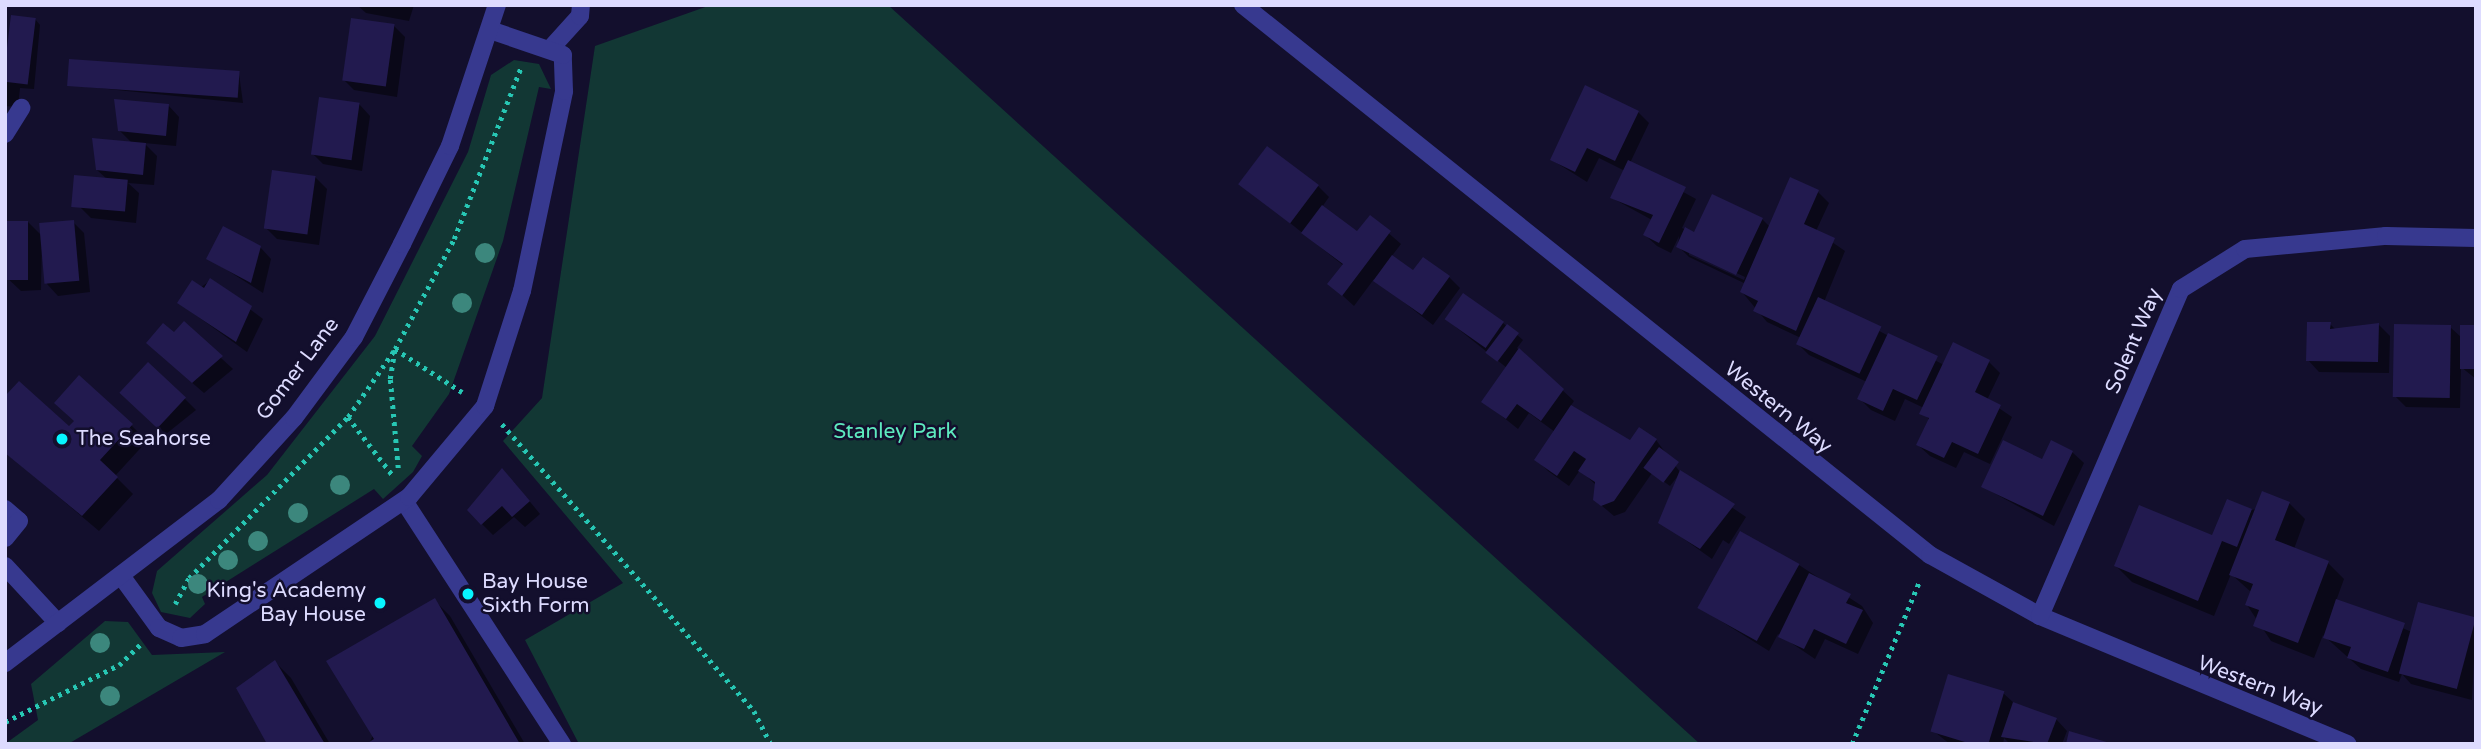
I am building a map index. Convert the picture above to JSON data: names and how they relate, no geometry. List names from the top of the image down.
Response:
{
  "streets": {
    "street": ["Solent Way", "Gomer Lane", "Western Way"]
  },
  "crossings": [
    ["Solent Way", "Western Way"]
  ],
  "parks": ["Stanley Park"],
  "places": ["The Seahorse", "Bay House Sixth Form", "King's Academy Bay House"]
}
